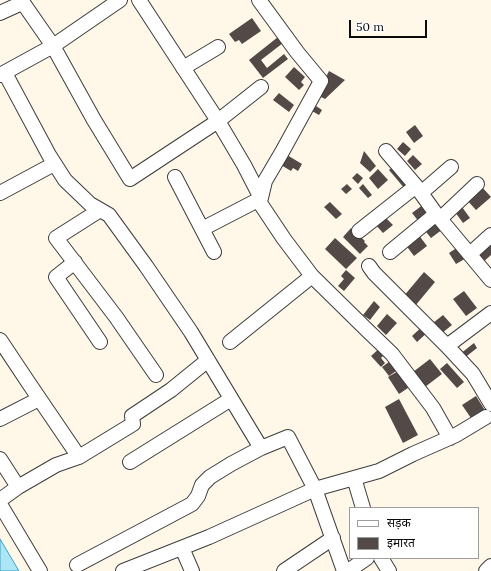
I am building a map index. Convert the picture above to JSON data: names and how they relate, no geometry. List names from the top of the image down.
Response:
{
  "legend": ["सड़क", "इमारत"],
  "scale_bar": "50 m"
}
